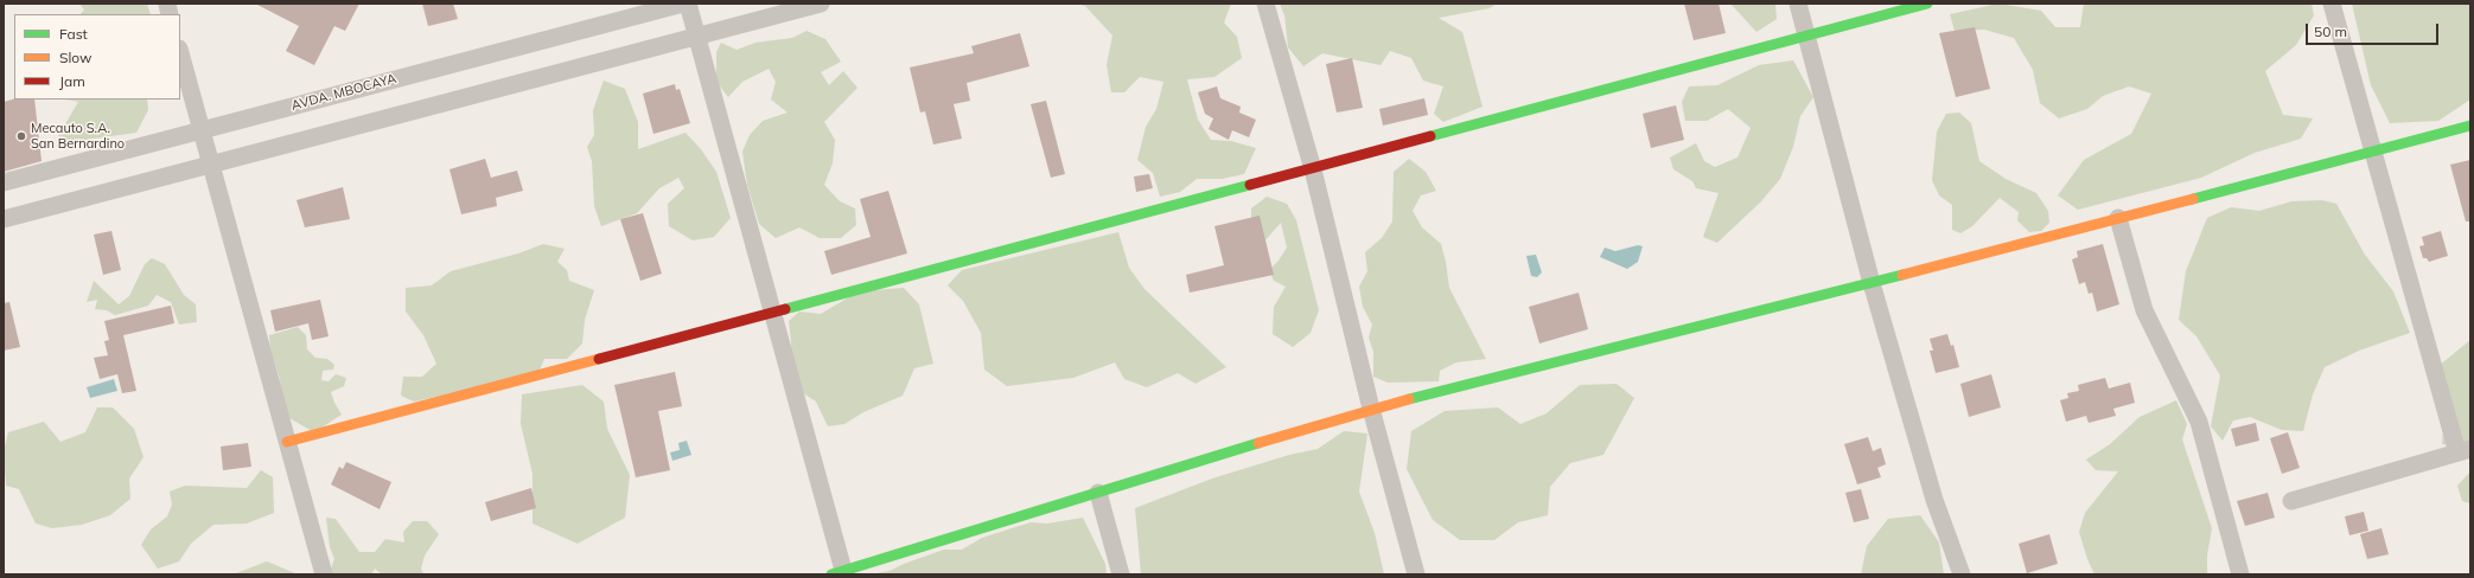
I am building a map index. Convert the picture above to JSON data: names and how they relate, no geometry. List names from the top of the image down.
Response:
{
  "streets": {
    "street": ["AVDA. MBOCAYA"]
  },
  "places": ["Mecauto S.A. San Bernardino"],
  "legend": ["Fast", "Slow", "Jam"],
  "scale_bar": "50 m"
}
